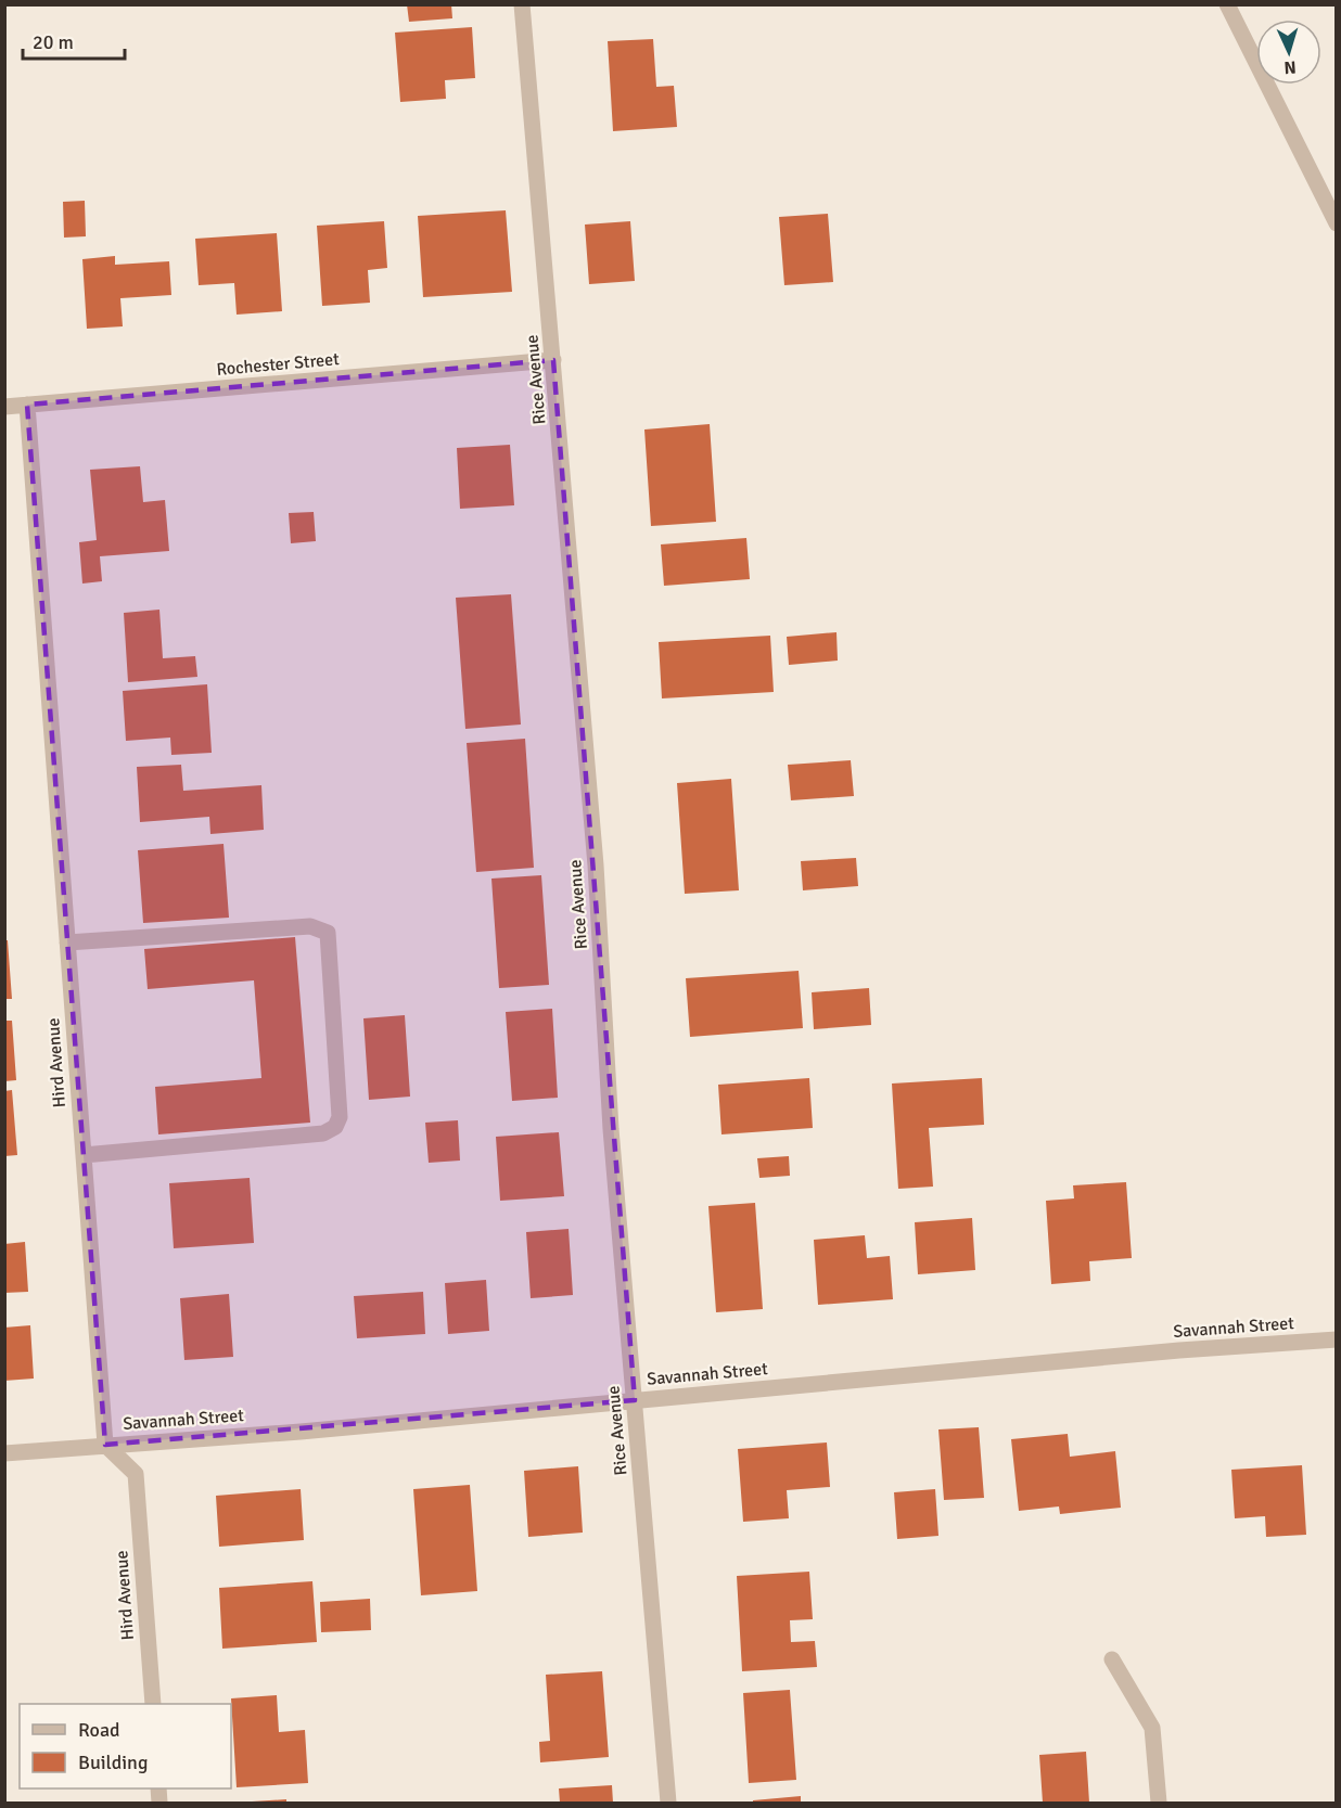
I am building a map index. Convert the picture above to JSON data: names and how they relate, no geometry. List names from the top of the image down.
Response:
{
  "streets": {
    "street": [
      "Rochester Street",
      "Rice Avenue",
      "Hird Avenue",
      "Savannah Street"
    ]
  },
  "crossings": [
    ["Rochester Street", "Rice Avenue"],
    ["Rochester Street", "Hird Avenue"],
    ["Rice Avenue", "Savannah Street"],
    ["Hird Avenue", "Savannah Street"]
  ],
  "legend": ["Road", "Building"],
  "scale_bar": "20 m",
  "north": "bottom"
}
